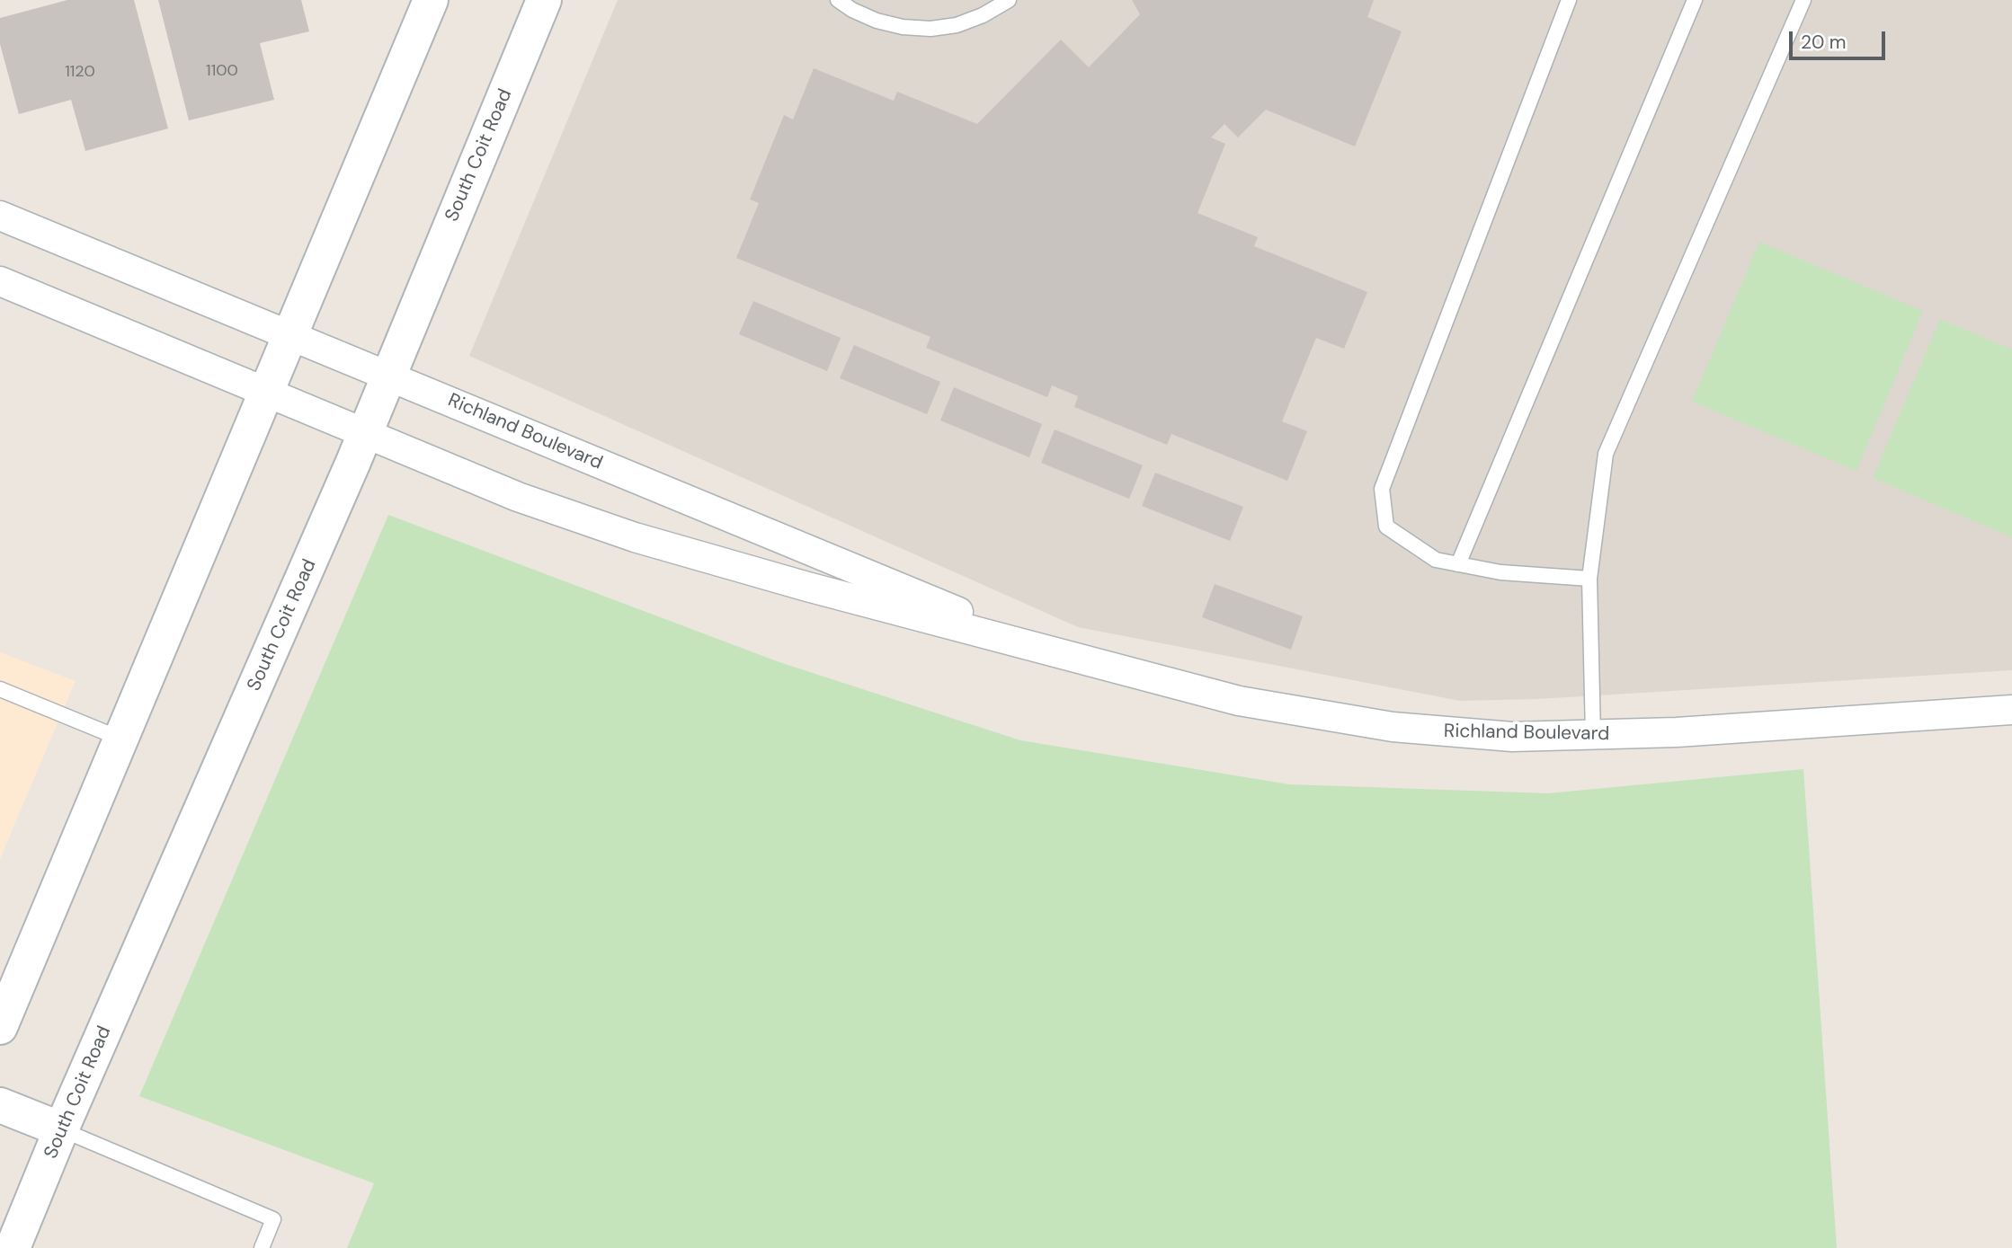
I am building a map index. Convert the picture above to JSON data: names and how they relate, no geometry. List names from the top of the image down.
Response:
{
  "streets": {
    "main road": ["South Coit Road"],
    "street": ["Richland Boulevard"]
  },
  "crossings": [
    ["South Coit Road", "Richland Boulevard"]
  ],
  "house_numbers": ["1100", "1120"],
  "scale_bar": "20 m"
}
